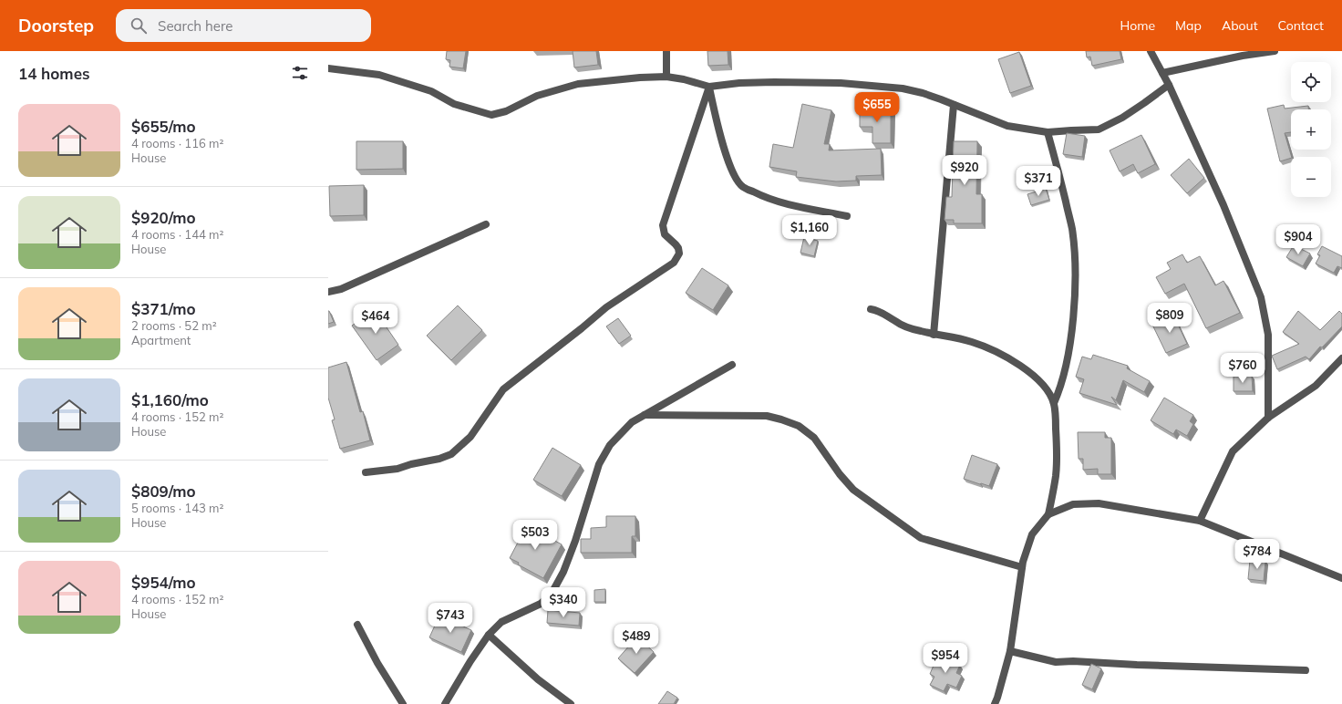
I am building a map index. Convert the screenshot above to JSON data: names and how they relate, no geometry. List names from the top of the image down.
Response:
{
  "page": {
    "header": "Doorstep",
    "search": "Search here",
    "nav": [
      "Home",
      "Map",
      "About",
      "Contact"
    ],
    "heading": "14 homes",
    "map_buttons": ["+", "−"],
    "price": [
      "$655",
      "$920",
      "$371",
      "$1,160",
      "$904",
      "$809",
      "$464",
      "$760",
      "$503",
      "$784",
      "$340",
      "$743",
      "$489",
      "$954"
    ],
    "list": [
      {
        "name": "$655/mo",
        "note": "4 rooms · 116 m² · House"
      },
      {
        "name": "$920/mo",
        "note": "4 rooms · 144 m² · House"
      },
      {
        "name": "$371/mo",
        "note": "2 rooms · 52 m² · Apartment"
      },
      {
        "name": "$1,160/mo",
        "note": "4 rooms · 152 m² · House"
      },
      {
        "name": "$809/mo",
        "note": "5 rooms · 143 m² · House"
      },
      {
        "name": "$954/mo",
        "note": "4 rooms · 152 m² · House"
      }
    ]
  }
}
